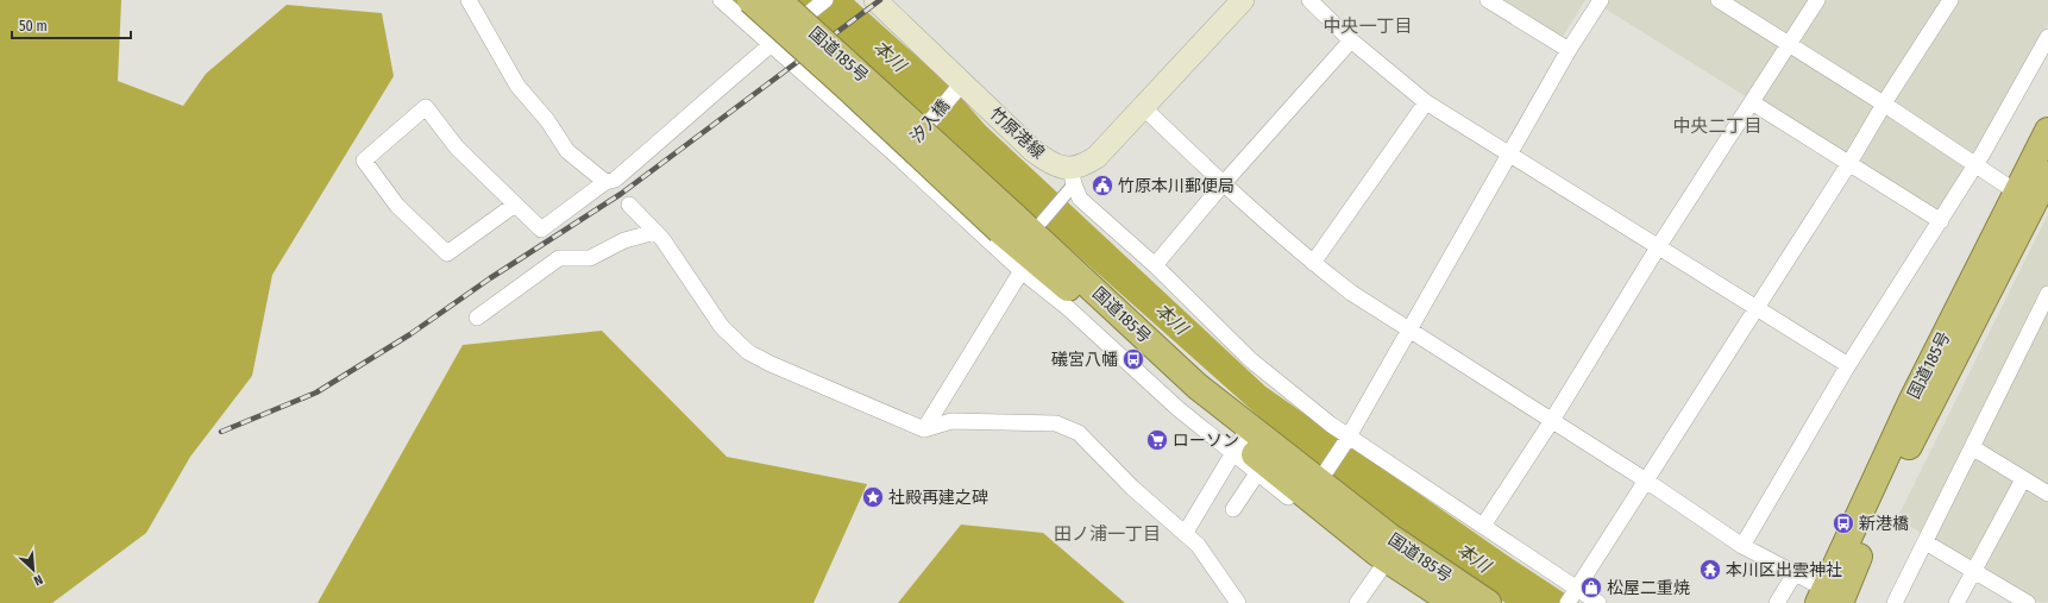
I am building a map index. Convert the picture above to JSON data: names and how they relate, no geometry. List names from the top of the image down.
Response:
{
  "streets": {
    "highway": ["国道185号"],
    "main road": ["竹原港線"],
    "street": ["汐入橋"]
  },
  "crossings": [
    ["汐入橋", "竹原港線"]
  ],
  "districts": ["中央一丁目", "中央二丁目", "田ノ浦一丁目"],
  "water": ["本川"],
  "places": {
    "public building": ["竹原本川郵便局"],
    "bus stop": ["礒宮八幡", "新港橋"],
    "supermarket": ["ローソン"],
    "place": ["社殿再建之碑"],
    "temple": ["本川区出雲神社"],
    "shop": ["松屋二重焼"]
  },
  "scale_bar": "50 m",
  "north": "bottom right"
}
